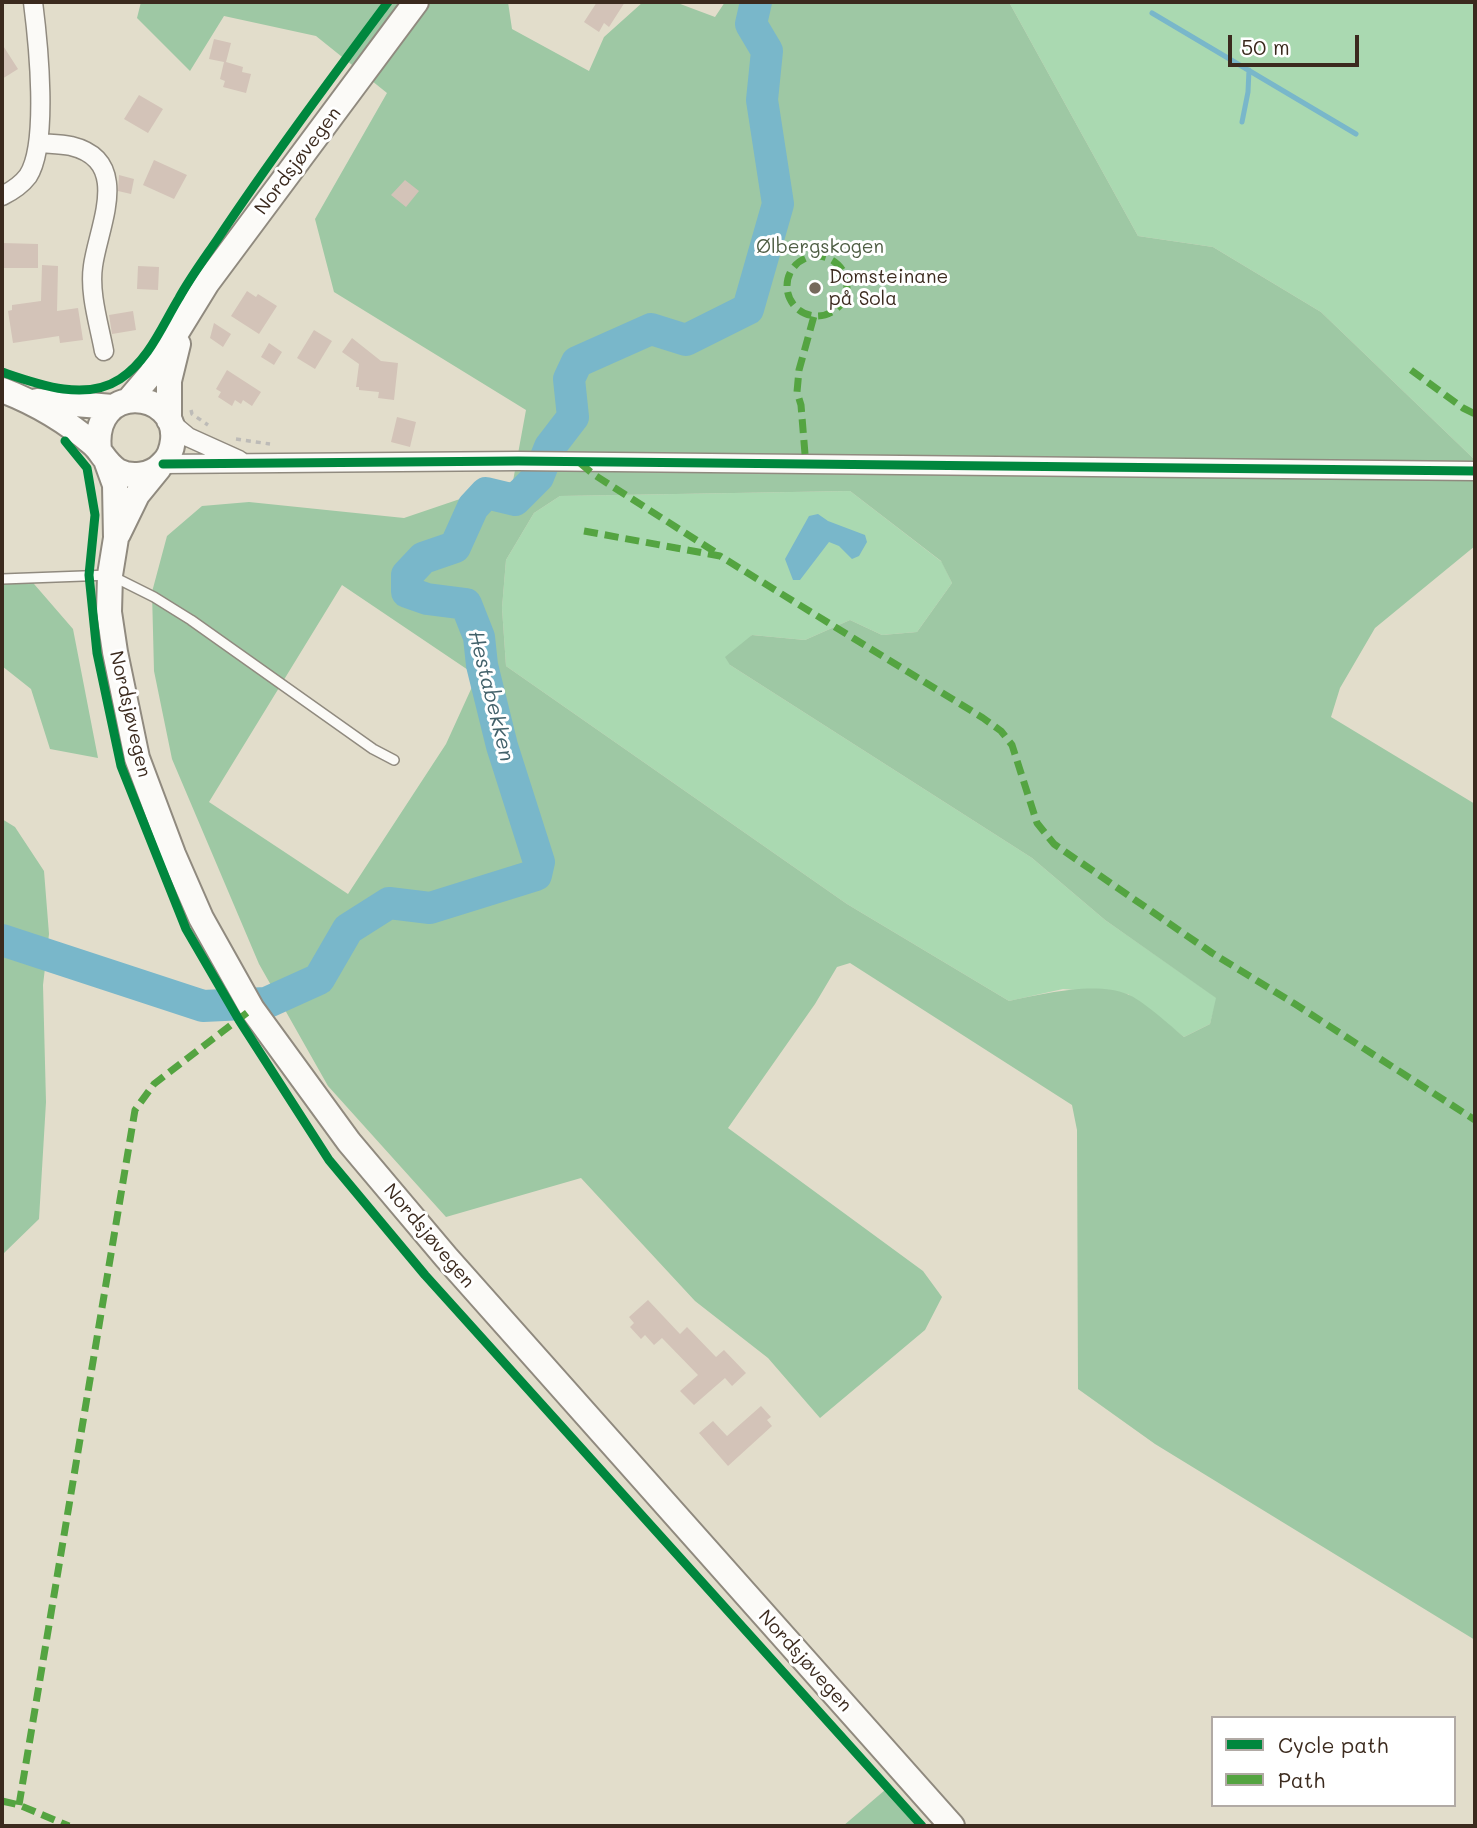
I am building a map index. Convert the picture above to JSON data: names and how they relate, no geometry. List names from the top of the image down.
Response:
{
  "streets": {
    "main road": ["Nordsjøvegen"]
  },
  "water": ["Hestabekken"],
  "parks": ["Ølbergskogen"],
  "places": ["Domsteinane på Sola"],
  "legend": ["Cycle path", "Path"],
  "scale_bar": "50 m"
}
